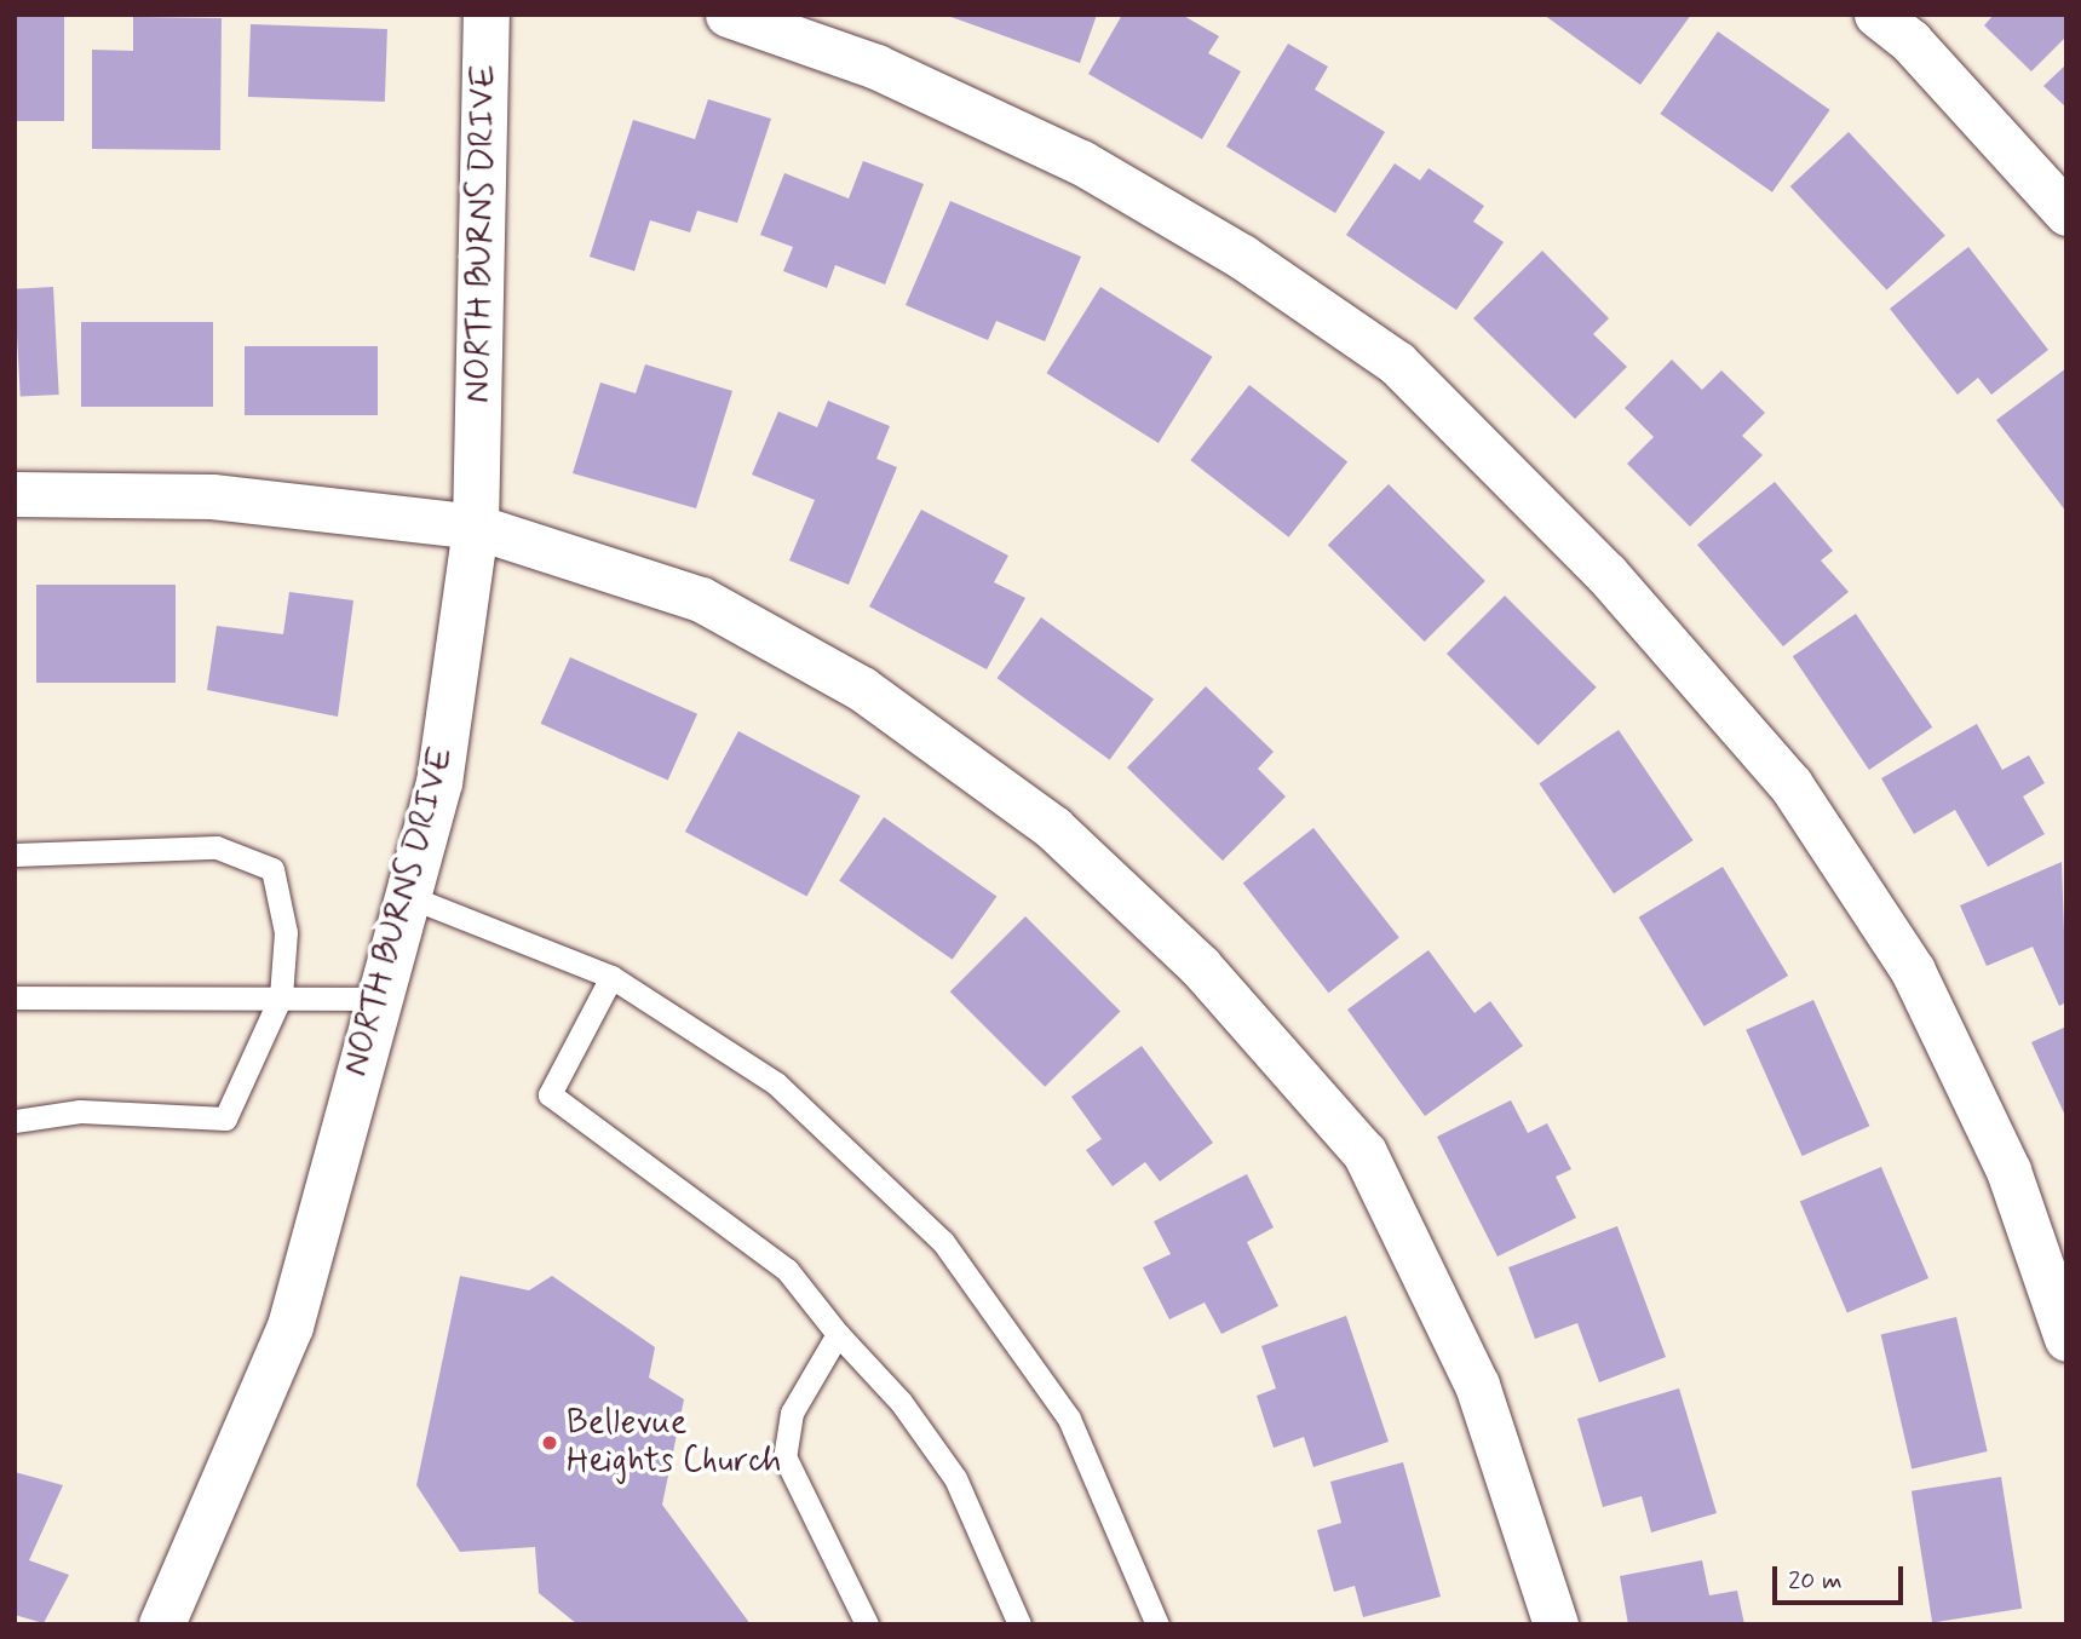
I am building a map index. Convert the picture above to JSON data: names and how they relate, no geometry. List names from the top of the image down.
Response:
{
  "streets": {
    "street": ["NORTH BURNS DRIVE"]
  },
  "places": ["Bellevue Heights Church"],
  "scale_bar": "20 m"
}
